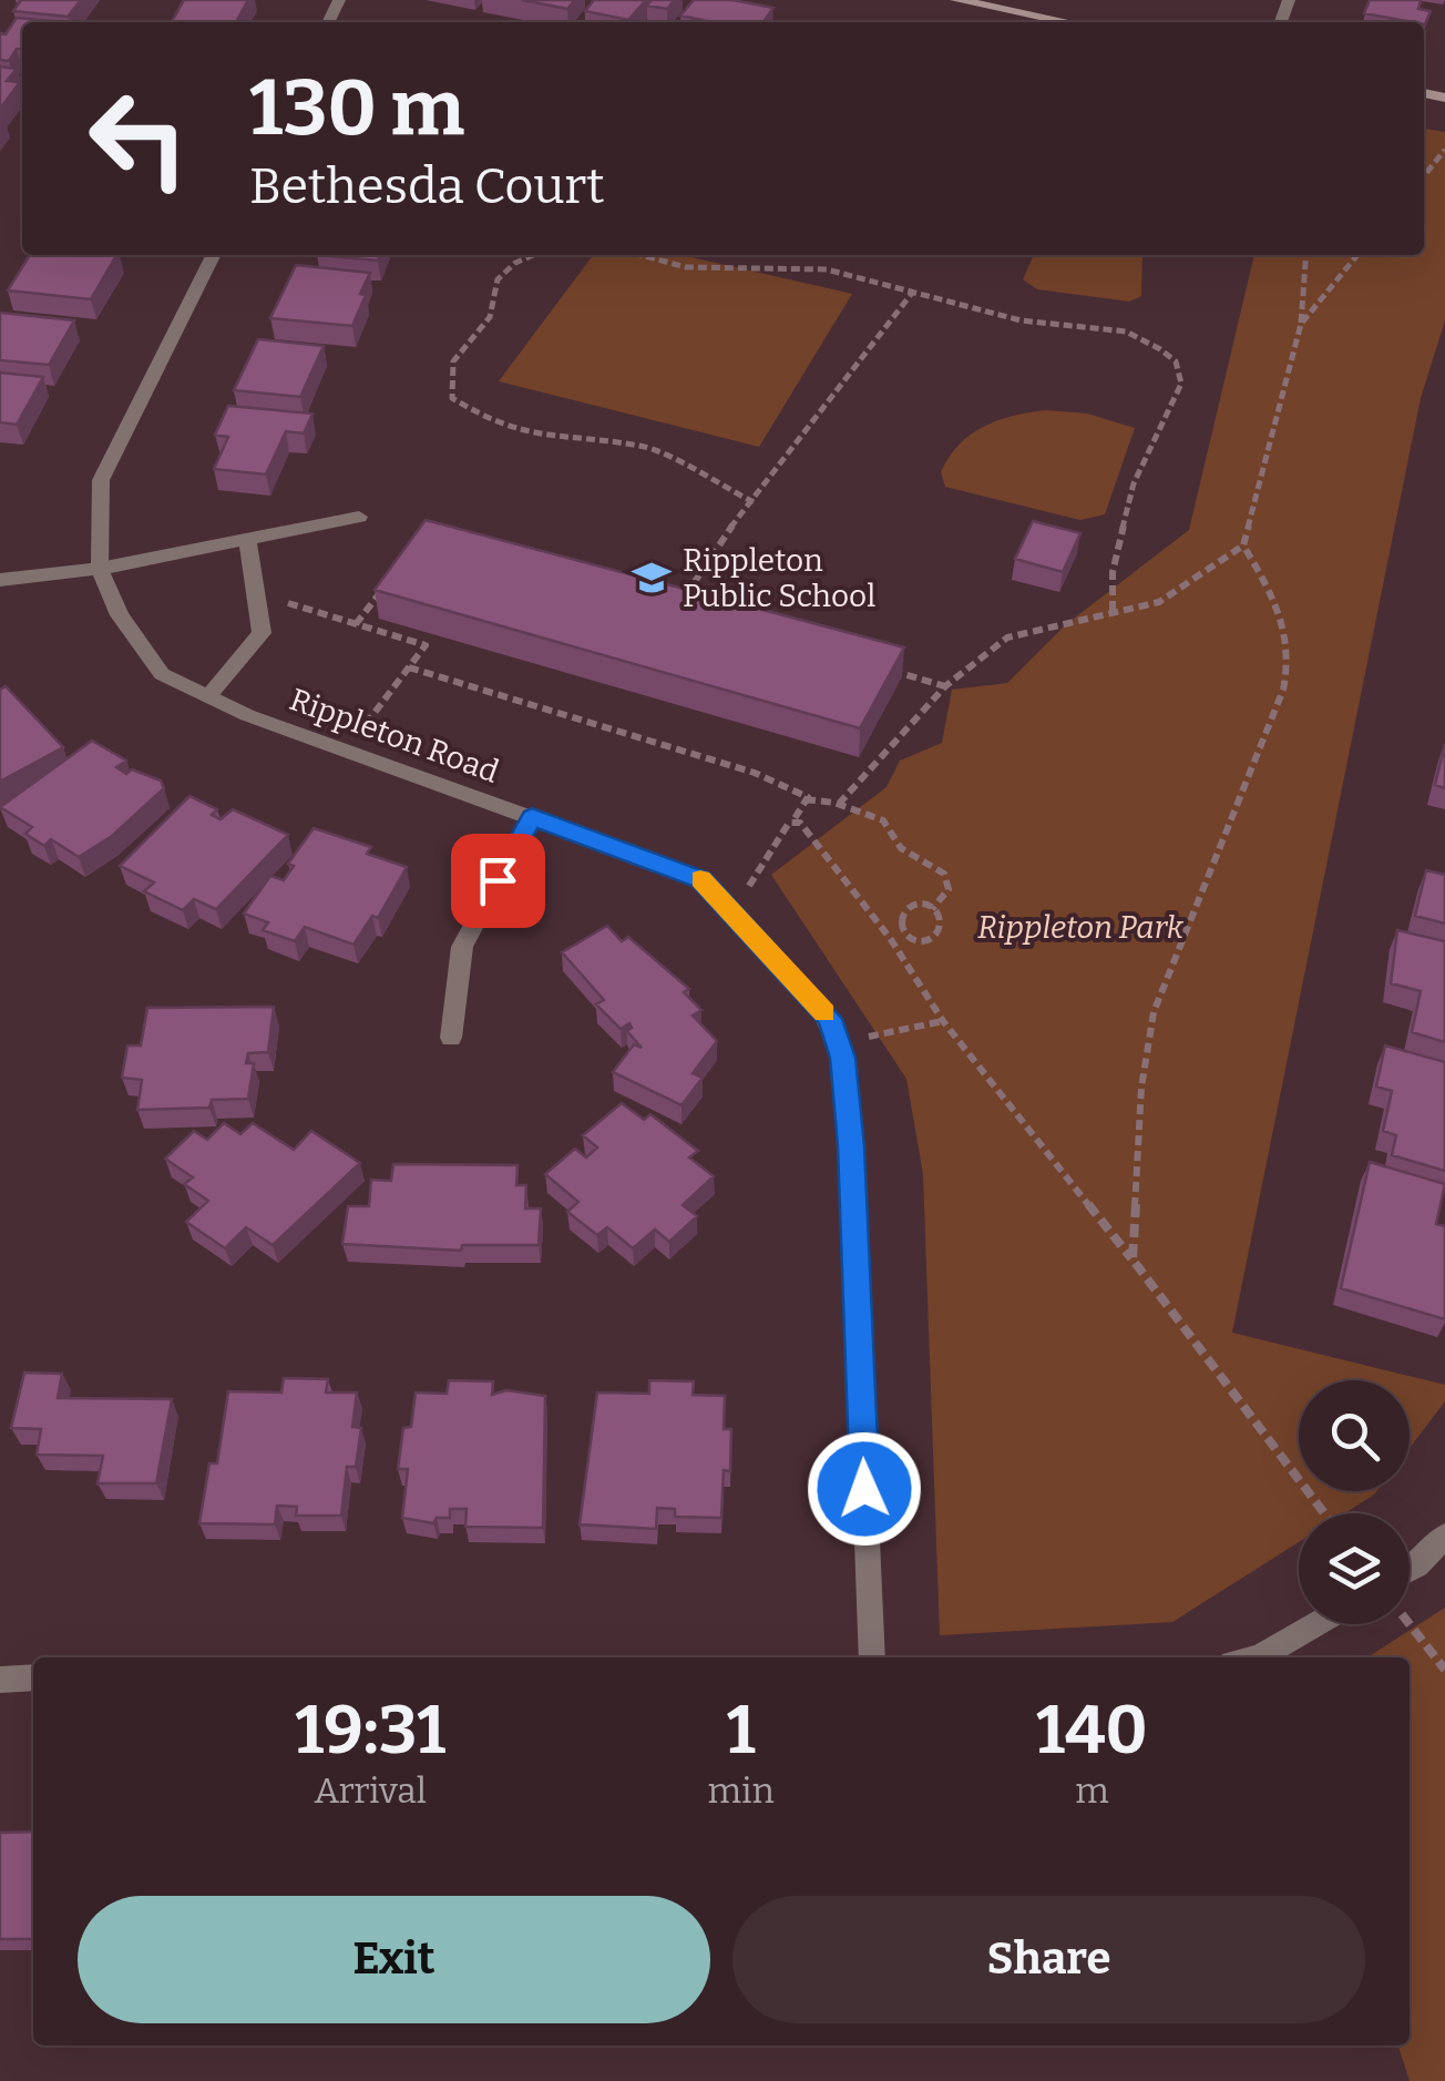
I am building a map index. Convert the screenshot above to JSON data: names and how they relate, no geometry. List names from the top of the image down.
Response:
{
  "streets": {
    "street": ["Rippleton Road"]
  },
  "parks": ["Rippleton Park"],
  "places": {
    "school or university": ["Rippleton Public School"]
  },
  "page": {
    "turn": ["130 m", "Bethesda Court"],
    "eta": [
      "19:31",
      "Arrival",
      "1",
      "min",
      "140",
      "m"
    ],
    "buttons": ["Exit", "Share"]
  }
}
